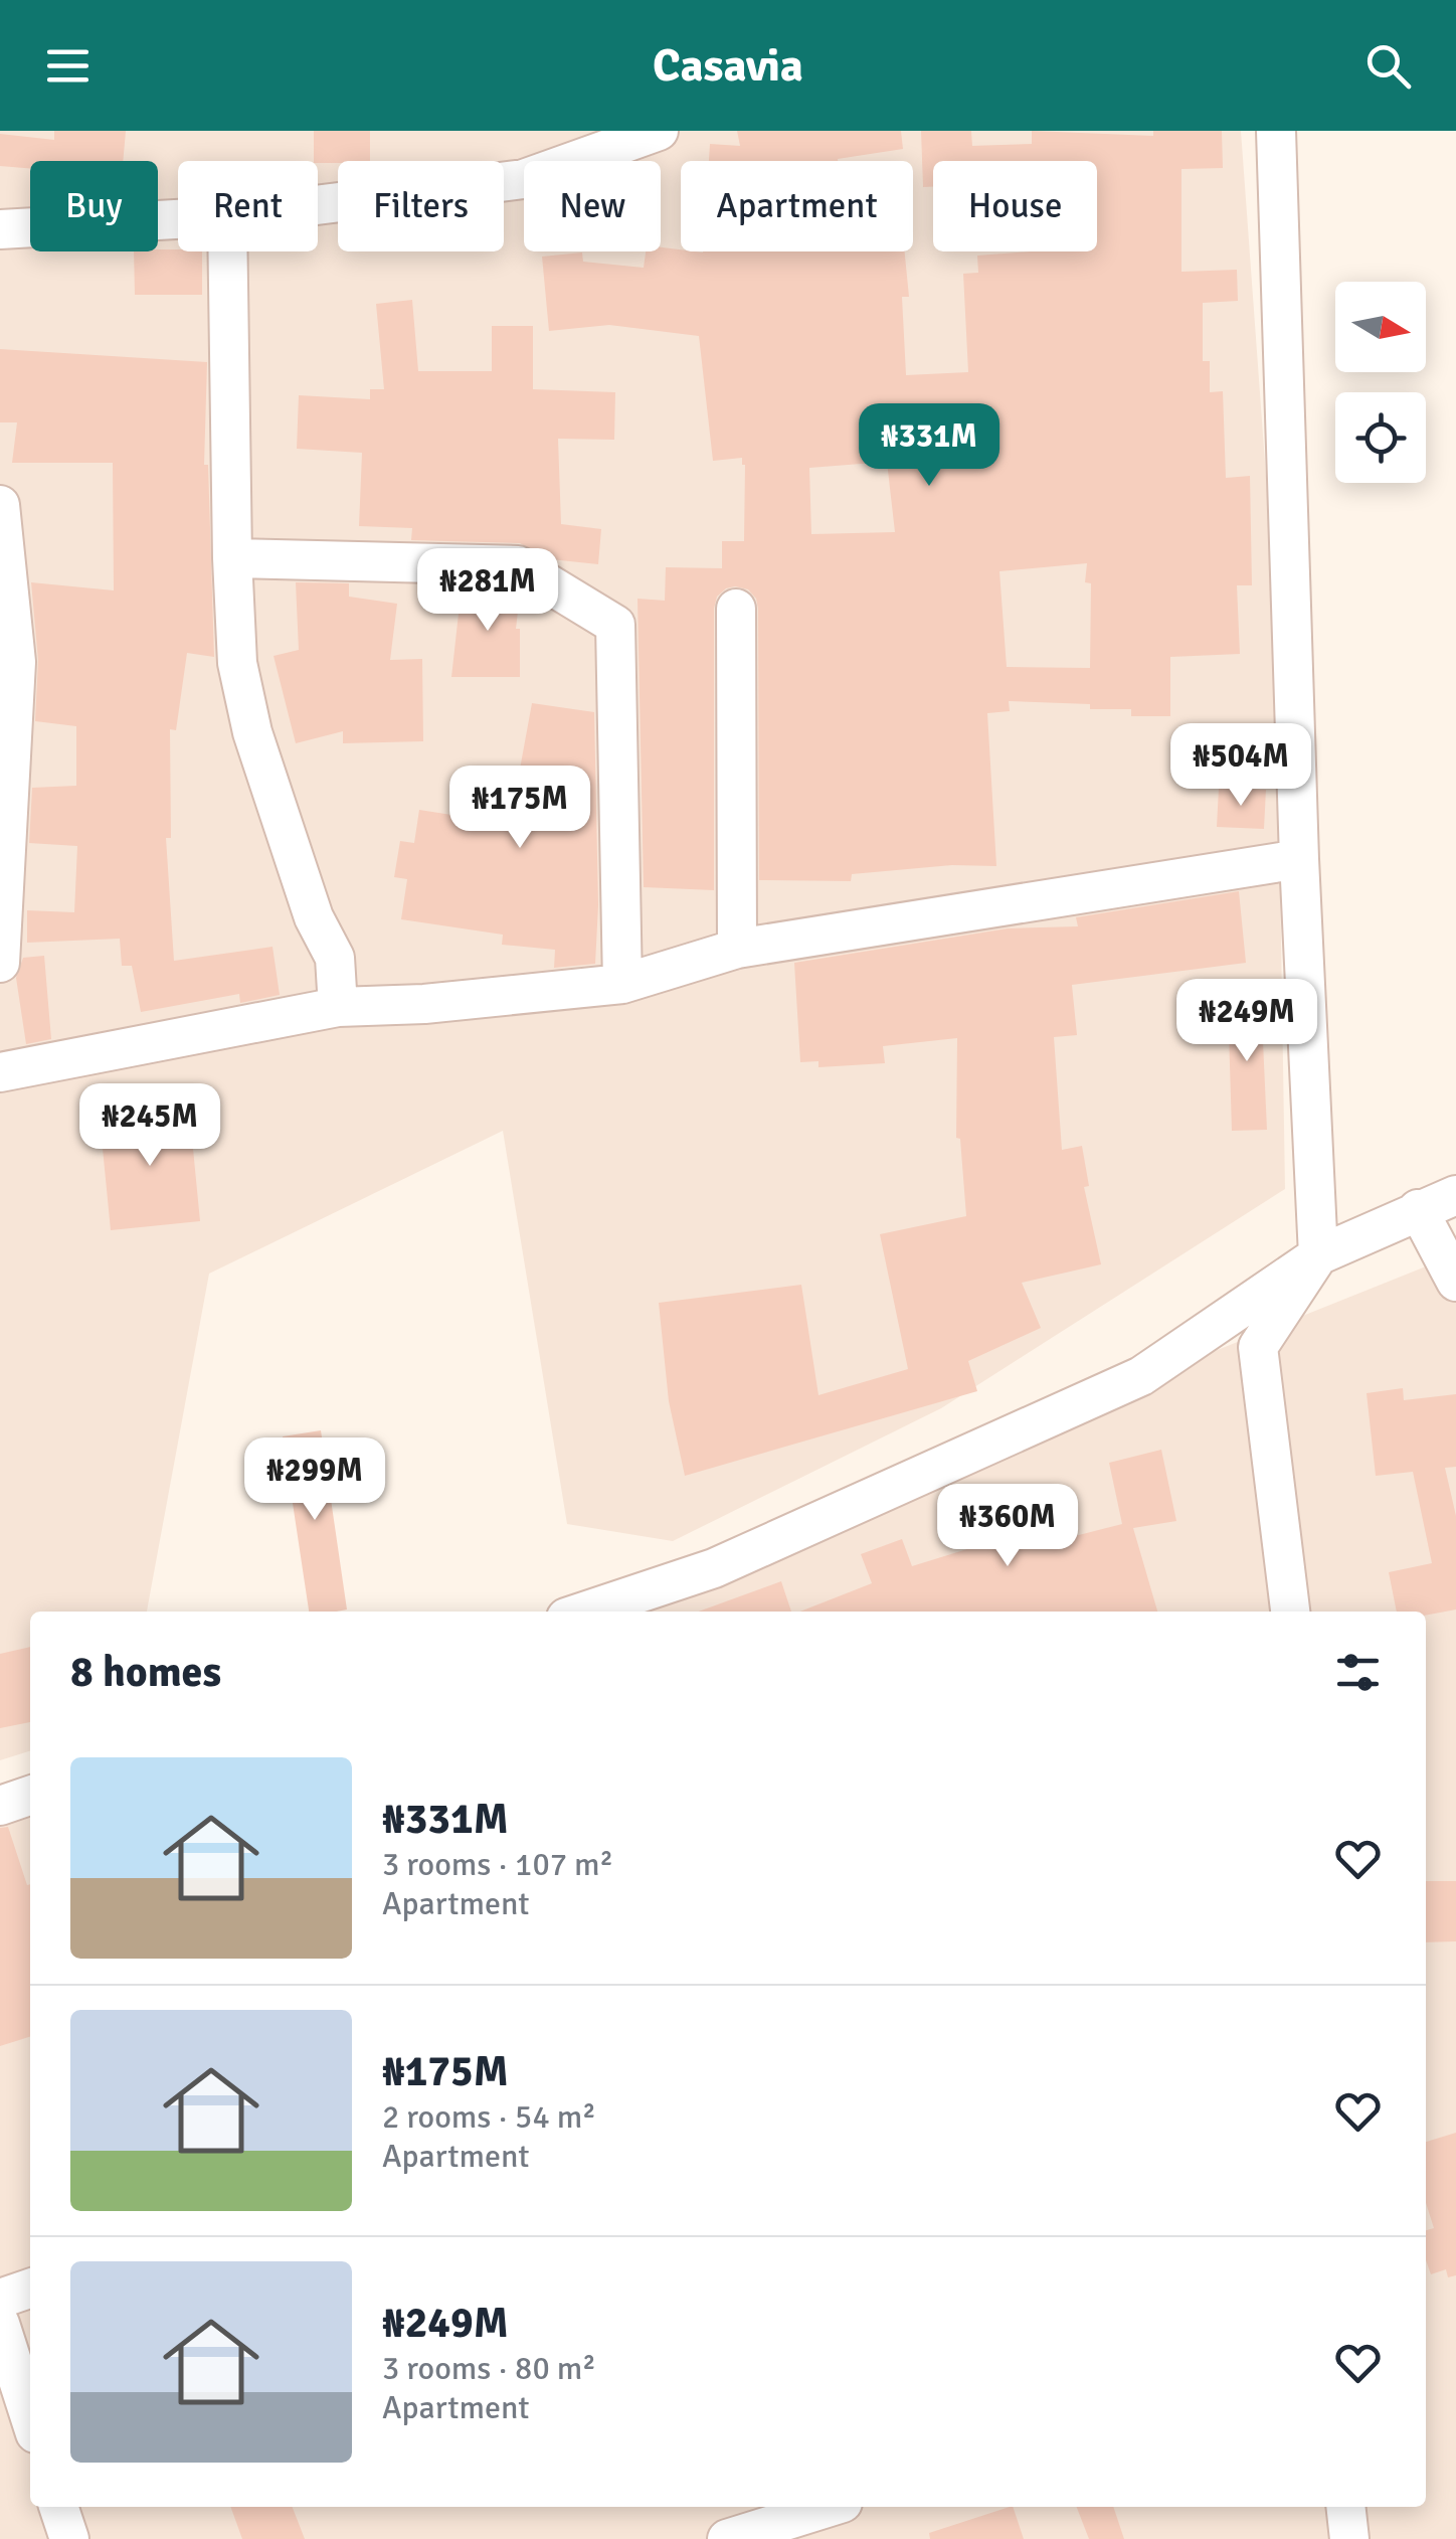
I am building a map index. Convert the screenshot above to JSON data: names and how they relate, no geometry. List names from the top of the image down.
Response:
{
  "north": "right",
  "page": {
    "header": "Casavia",
    "chip": [
      "Buy",
      "Rent",
      "Filters",
      "New",
      "Apartment",
      "House"
    ],
    "price": [
      "₦331M",
      "₦281M",
      "₦504M",
      "₦175M",
      "₦249M",
      "₦245M",
      "₦299M",
      "₦360M"
    ],
    "heading": "8 homes",
    "list": [
      {
        "name": "₦331M",
        "note": "3 rooms · 107 m² · Apartment"
      },
      {
        "name": "₦175M",
        "note": "2 rooms · 54 m² · Apartment"
      },
      {
        "name": "₦249M",
        "note": "3 rooms · 80 m² · Apartment"
      }
    ]
  }
}
